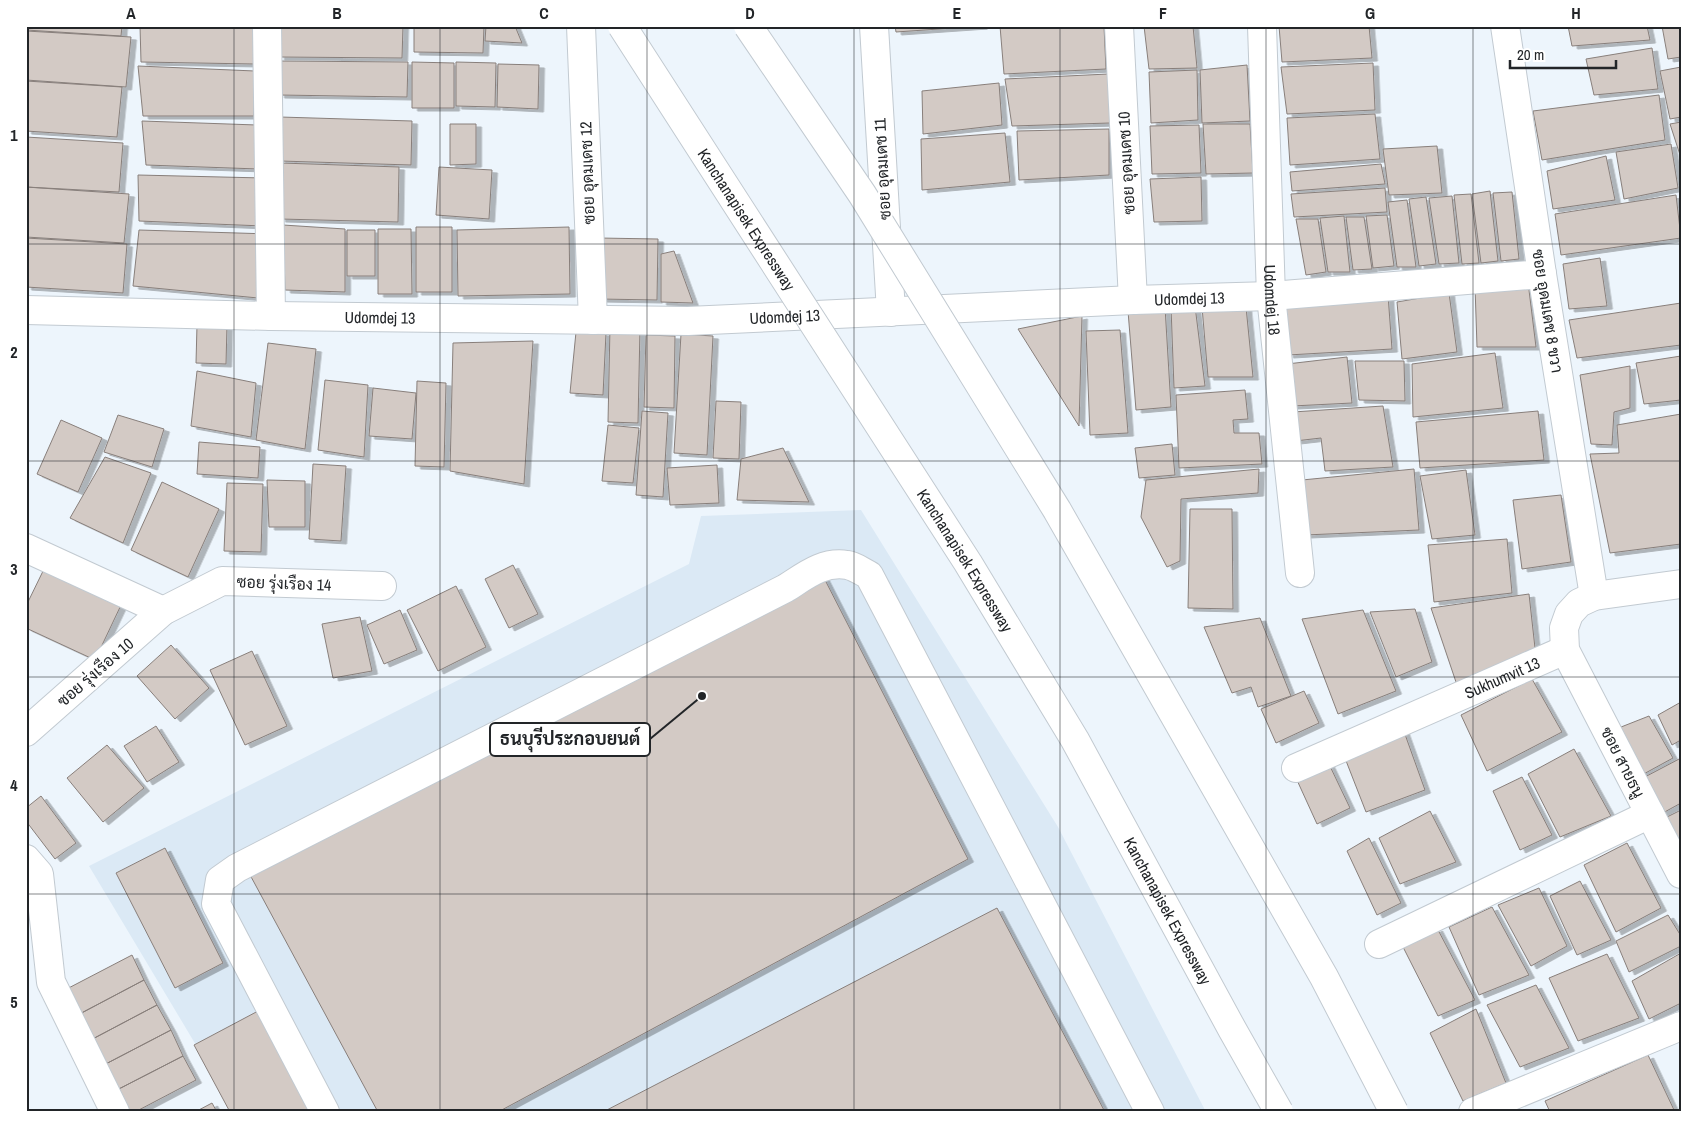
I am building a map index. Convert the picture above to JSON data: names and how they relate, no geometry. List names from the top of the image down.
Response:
{
  "streets": {
    "main road": [
      "ซอย อุดมเดช 10",
      "ซอย อุดมเดช 11",
      "ซอย อุดมเดช 12",
      "Kanchanapisek Expressway",
      "Udomdej 13",
      "Udomdej 18",
      "ซอย อุดมเดช 8 ขวา",
      "ซอย รุ่งเรือง 14",
      "ซอย รุ่งเรือง 10",
      "Sukhumvit 13",
      "ซอย สายธนู"
    ]
  },
  "crossings": [
    ["ซอย อุดมเดช 10", "Udomdej 13"],
    ["ซอย อุดมเดช 11", "Udomdej 13"],
    ["ซอย อุดมเดช 12", "Udomdej 13"],
    ["Udomdej 13", "Udomdej 18"],
    ["Udomdej 13", "ซอย อุดมเดช 8 ขวา"],
    ["ซอย รุ่งเรือง 14", "ซอย รุ่งเรือง 10"],
    ["Sukhumvit 13", "ซอย สายธนู"]
  ],
  "places": ["ธนบุรีประกอบยนต์"],
  "scale_bar": "20 m",
  "grid": {
    "columns": [
      "A",
      "B",
      "C",
      "D",
      "E",
      "F",
      "G",
      "H"
    ],
    "rows": [
      "1",
      "2",
      "3",
      "4",
      "5"
    ]
  }
}
